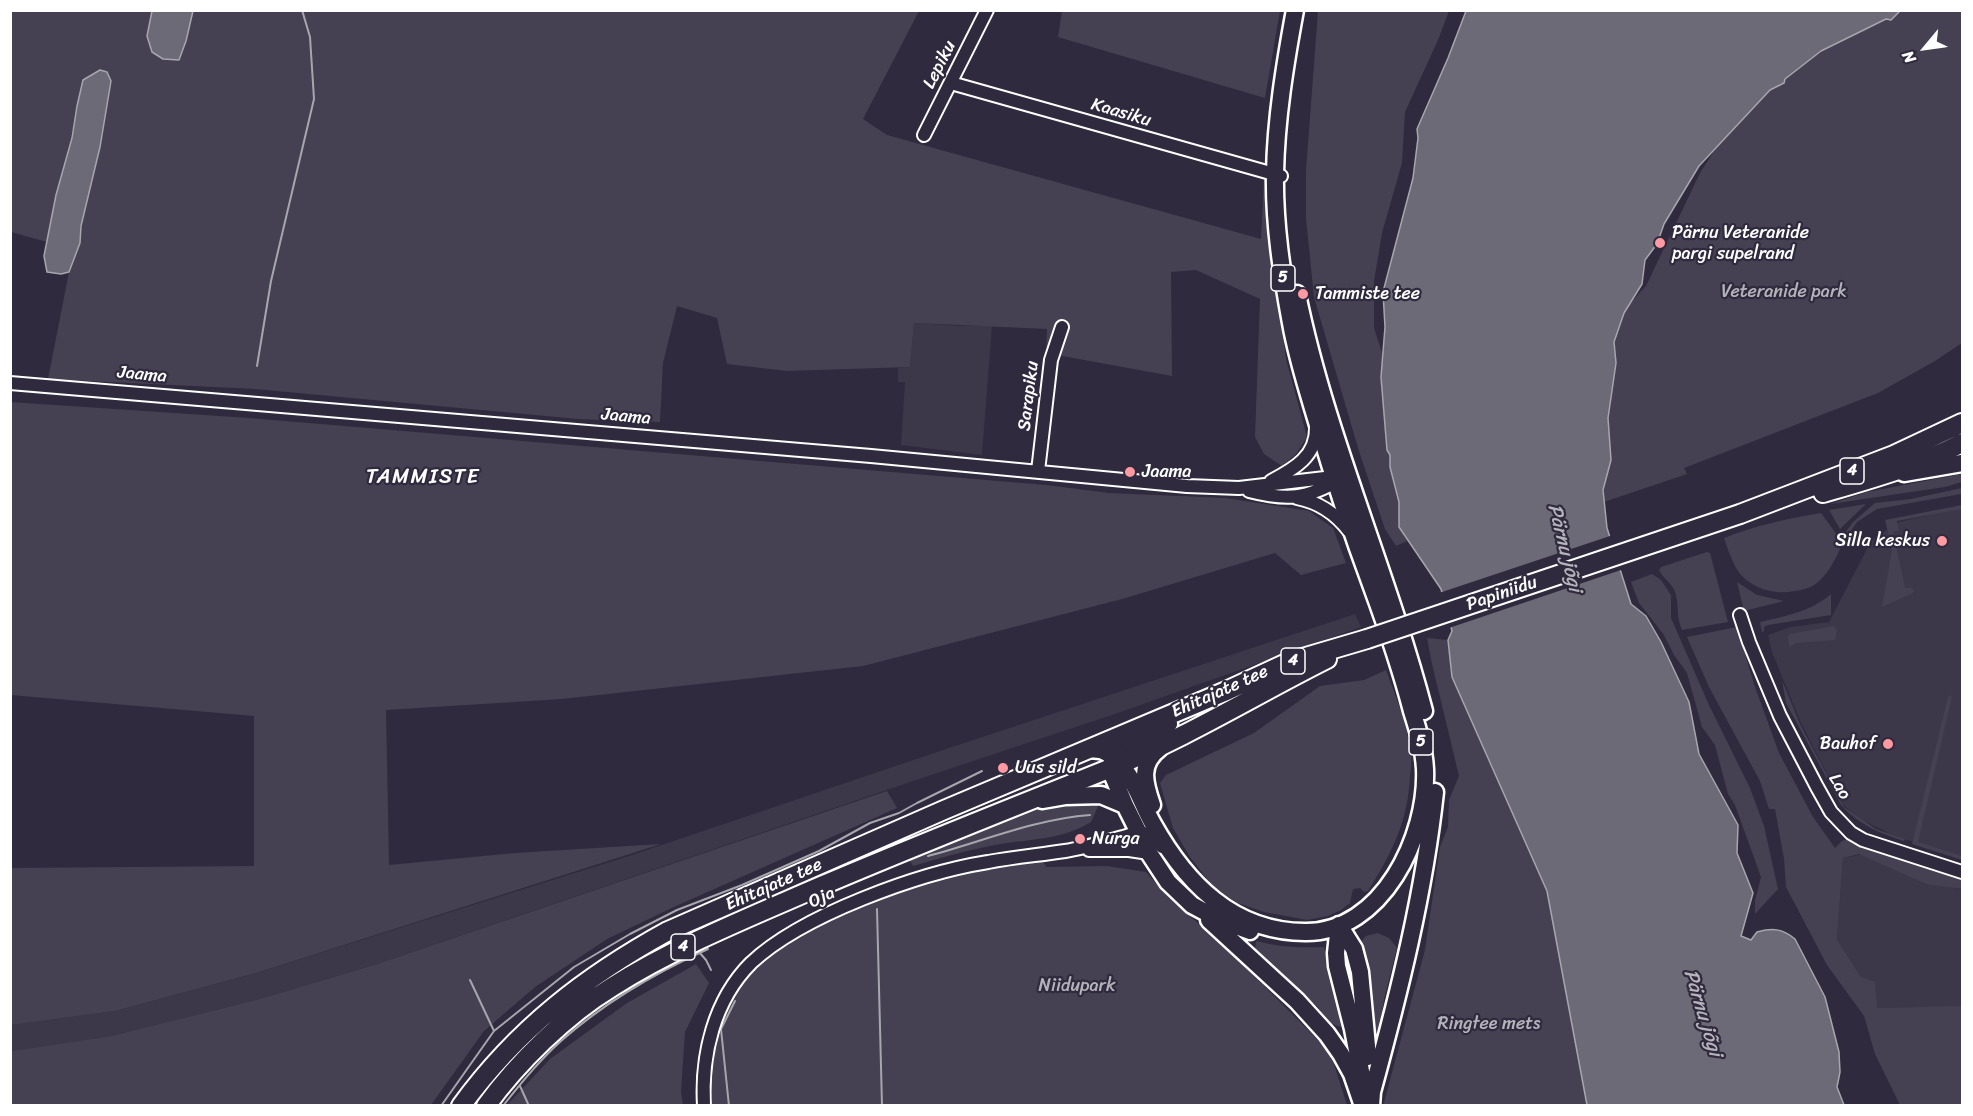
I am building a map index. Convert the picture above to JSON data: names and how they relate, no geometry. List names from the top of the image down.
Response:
{
  "streets": {
    "highway": ["4", "Papiniidu", "Ehitajate tee"],
    "main road": ["5"],
    "street": [
      "Lepiku",
      "Kaasiku",
      "Jaama",
      "Sarapiku",
      "Lao",
      "Oja"
    ]
  },
  "crossings": [
    ["Lepiku", "Kaasiku"],
    ["Kaasiku", "5"],
    ["5", "Jaama"],
    ["5", "Ehitajate tee"],
    ["5", "Oja"],
    ["Jaama", "Sarapiku"],
    ["4", "Papiniidu"],
    ["Papiniidu", "Ehitajate tee"]
  ],
  "districts": ["TAMMISTE"],
  "water": ["Pärnu jõgi"],
  "parks": ["Veteranide park", "Niidupark", "Ringtee mets"],
  "places": [
    "Pärnu Veteranide pargi supelrand",
    "Tammiste tee",
    "Jaama",
    "Silla keskus",
    "Bauhof",
    "Uus sild",
    "Nurga"
  ],
  "north": "bottom left"
}
